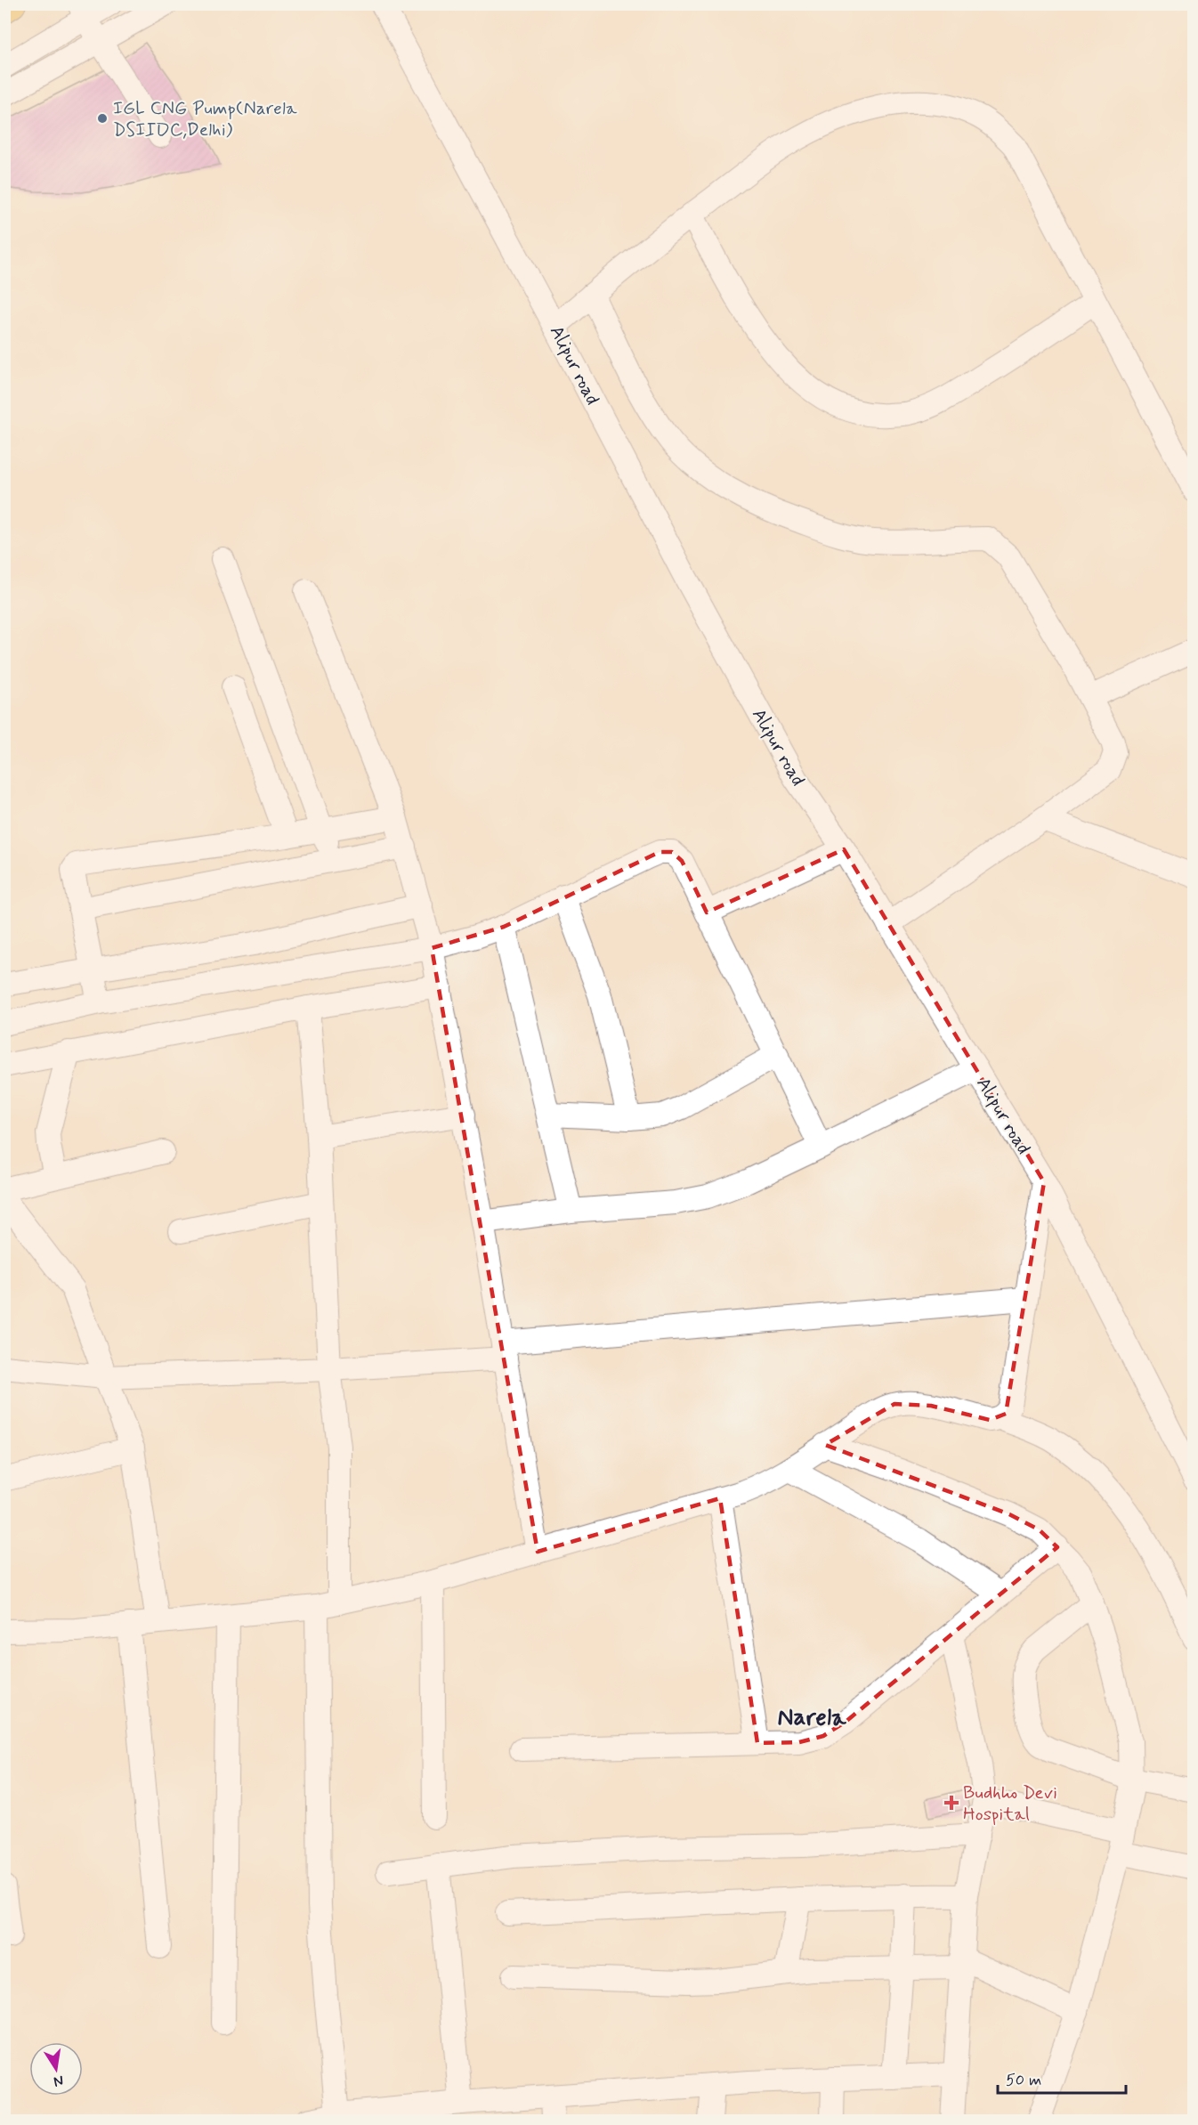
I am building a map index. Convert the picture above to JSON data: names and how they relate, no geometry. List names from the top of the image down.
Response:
{
  "streets": {
    "street": ["Alipur road"]
  },
  "districts": ["Narela"],
  "places": {
    "other": ["IGL CNG Pump(Narela DSIIDC,Delhi)"],
    "health": ["Budhho Devi Hospital"]
  },
  "scale_bar": "50 m",
  "north": "bottom"
}
